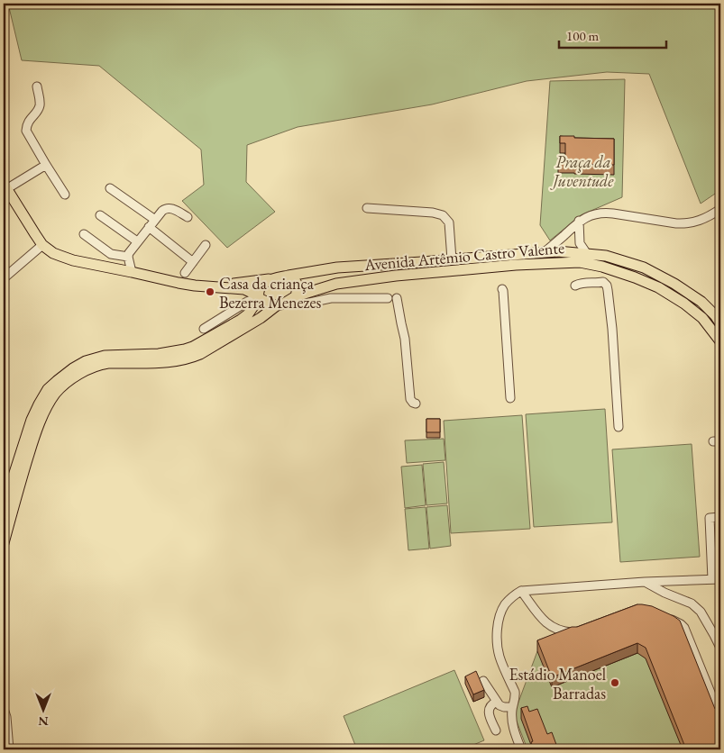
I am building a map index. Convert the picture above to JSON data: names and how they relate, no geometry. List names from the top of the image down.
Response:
{
  "streets": {
    "main road": ["Avenida Artêmio Castro Valente"]
  },
  "parks": ["Praça da Juventude"],
  "places": ["Casa da criança Bezerra Menezes", "Estádio Manoel Barradas"],
  "scale_bar": "100 m",
  "north": "bottom"
}
